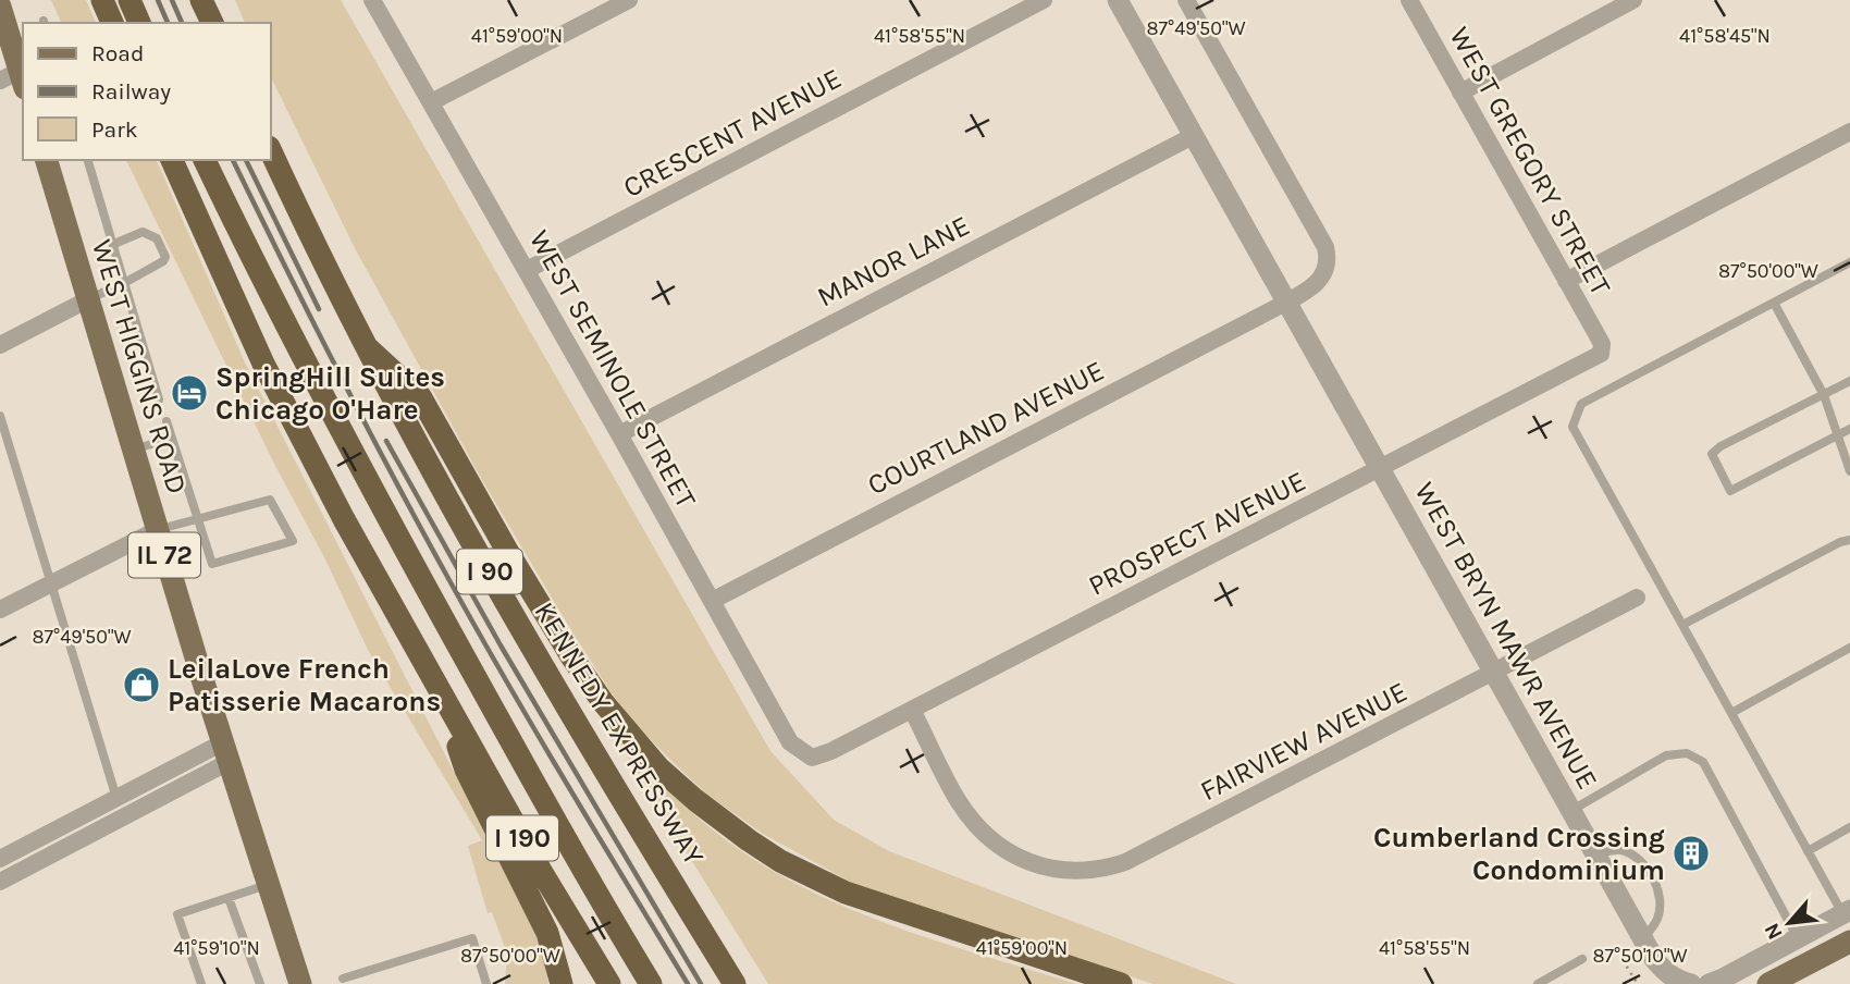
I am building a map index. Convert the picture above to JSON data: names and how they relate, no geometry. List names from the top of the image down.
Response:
{
  "streets": {
    "highway": ["I 90", "KENNEDY EXPRESSWAY", "I 190"],
    "main road": ["WEST HIGGINS ROAD", "IL 72"],
    "street": [
      "CRESCENT AVENUE",
      "WEST GREGORY STREET",
      "MANOR LANE",
      "WEST SEMINOLE STREET",
      "COURTLAND AVENUE",
      "PROSPECT AVENUE",
      "WEST BRYN MAWR AVENUE",
      "FAIRVIEW AVENUE"
    ]
  },
  "crossings": [
    ["CRESCENT AVENUE", "WEST SEMINOLE STREET"],
    ["WEST GREGORY STREET", "PROSPECT AVENUE"],
    ["MANOR LANE", "WEST SEMINOLE STREET"],
    ["MANOR LANE", "WEST BRYN MAWR AVENUE"],
    ["WEST SEMINOLE STREET", "COURTLAND AVENUE"],
    ["WEST SEMINOLE STREET", "PROSPECT AVENUE"],
    ["COURTLAND AVENUE", "WEST BRYN MAWR AVENUE"],
    ["PROSPECT AVENUE", "WEST BRYN MAWR AVENUE"],
    ["PROSPECT AVENUE", "FAIRVIEW AVENUE"],
    ["WEST BRYN MAWR AVENUE", "FAIRVIEW AVENUE"]
  ],
  "places": {
    "hotel": ["SpringHill Suites Chicago O'Hare"],
    "shop": ["LeilaLove French Patisserie Macarons"],
    "building": ["Cumberland Crossing Condominium"]
  },
  "legend": ["Road", "Railway", "Park"],
  "north": "bottom left",
  "coordinates": [
    "87°49'50\"W",
    "41°59'00\"N",
    "41°58'55\"N",
    "41°58'45\"N",
    "87°50'00\"W",
    "41°59'10\"N",
    "87°50'10\"W"
  ]
}
